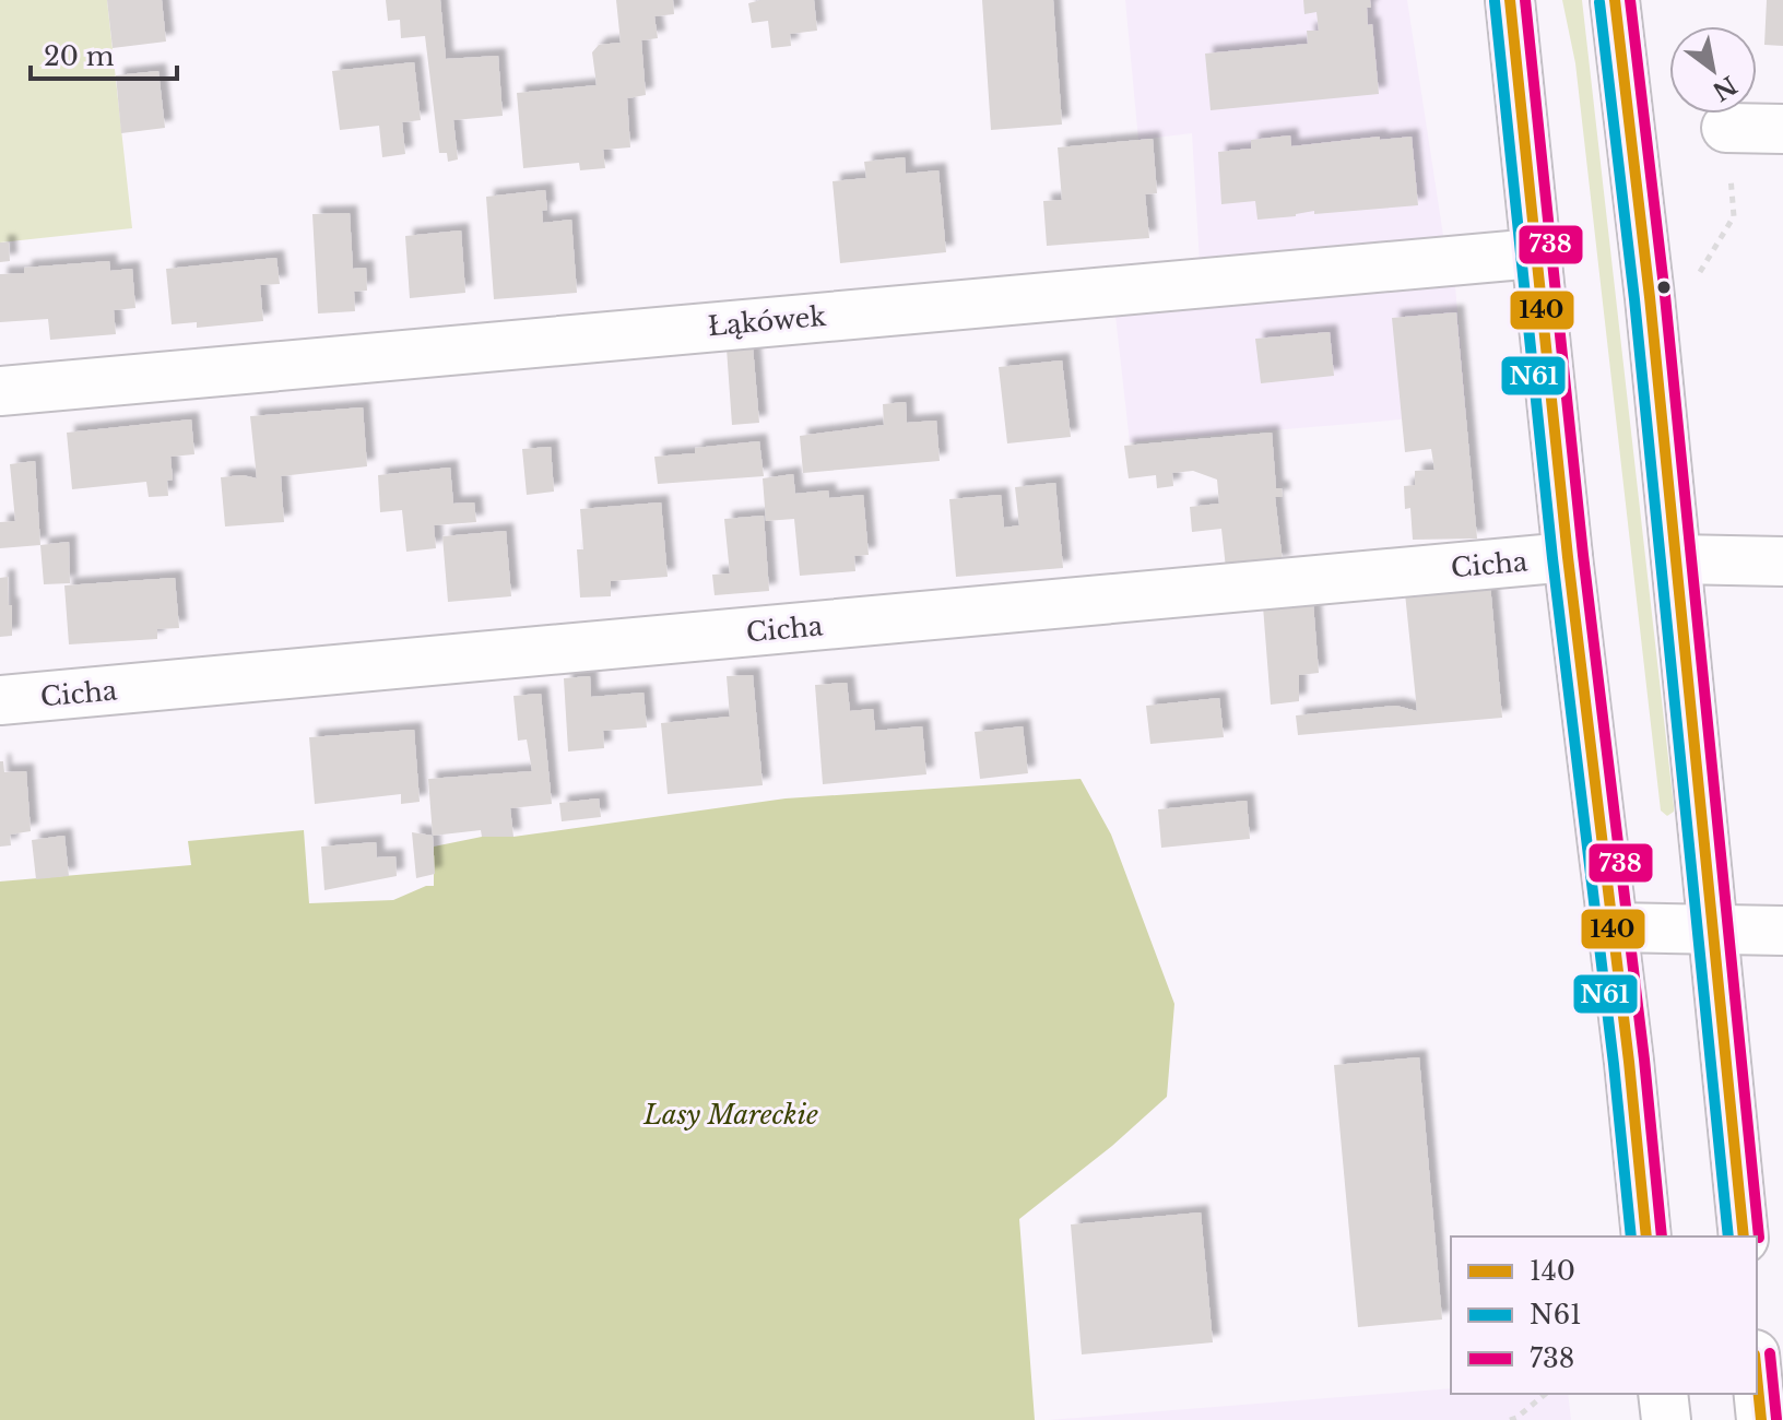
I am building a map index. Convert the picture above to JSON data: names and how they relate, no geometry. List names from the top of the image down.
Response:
{
  "streets": {
    "street": ["Łąkówek", "Cicha"]
  },
  "parks": ["Lasy Mareckie"],
  "lines": ["transit line 140", "transit line 738", "transit line N61"],
  "legend": ["140", "N61", "738"],
  "scale_bar": "20 m",
  "north": "bottom right"
}
